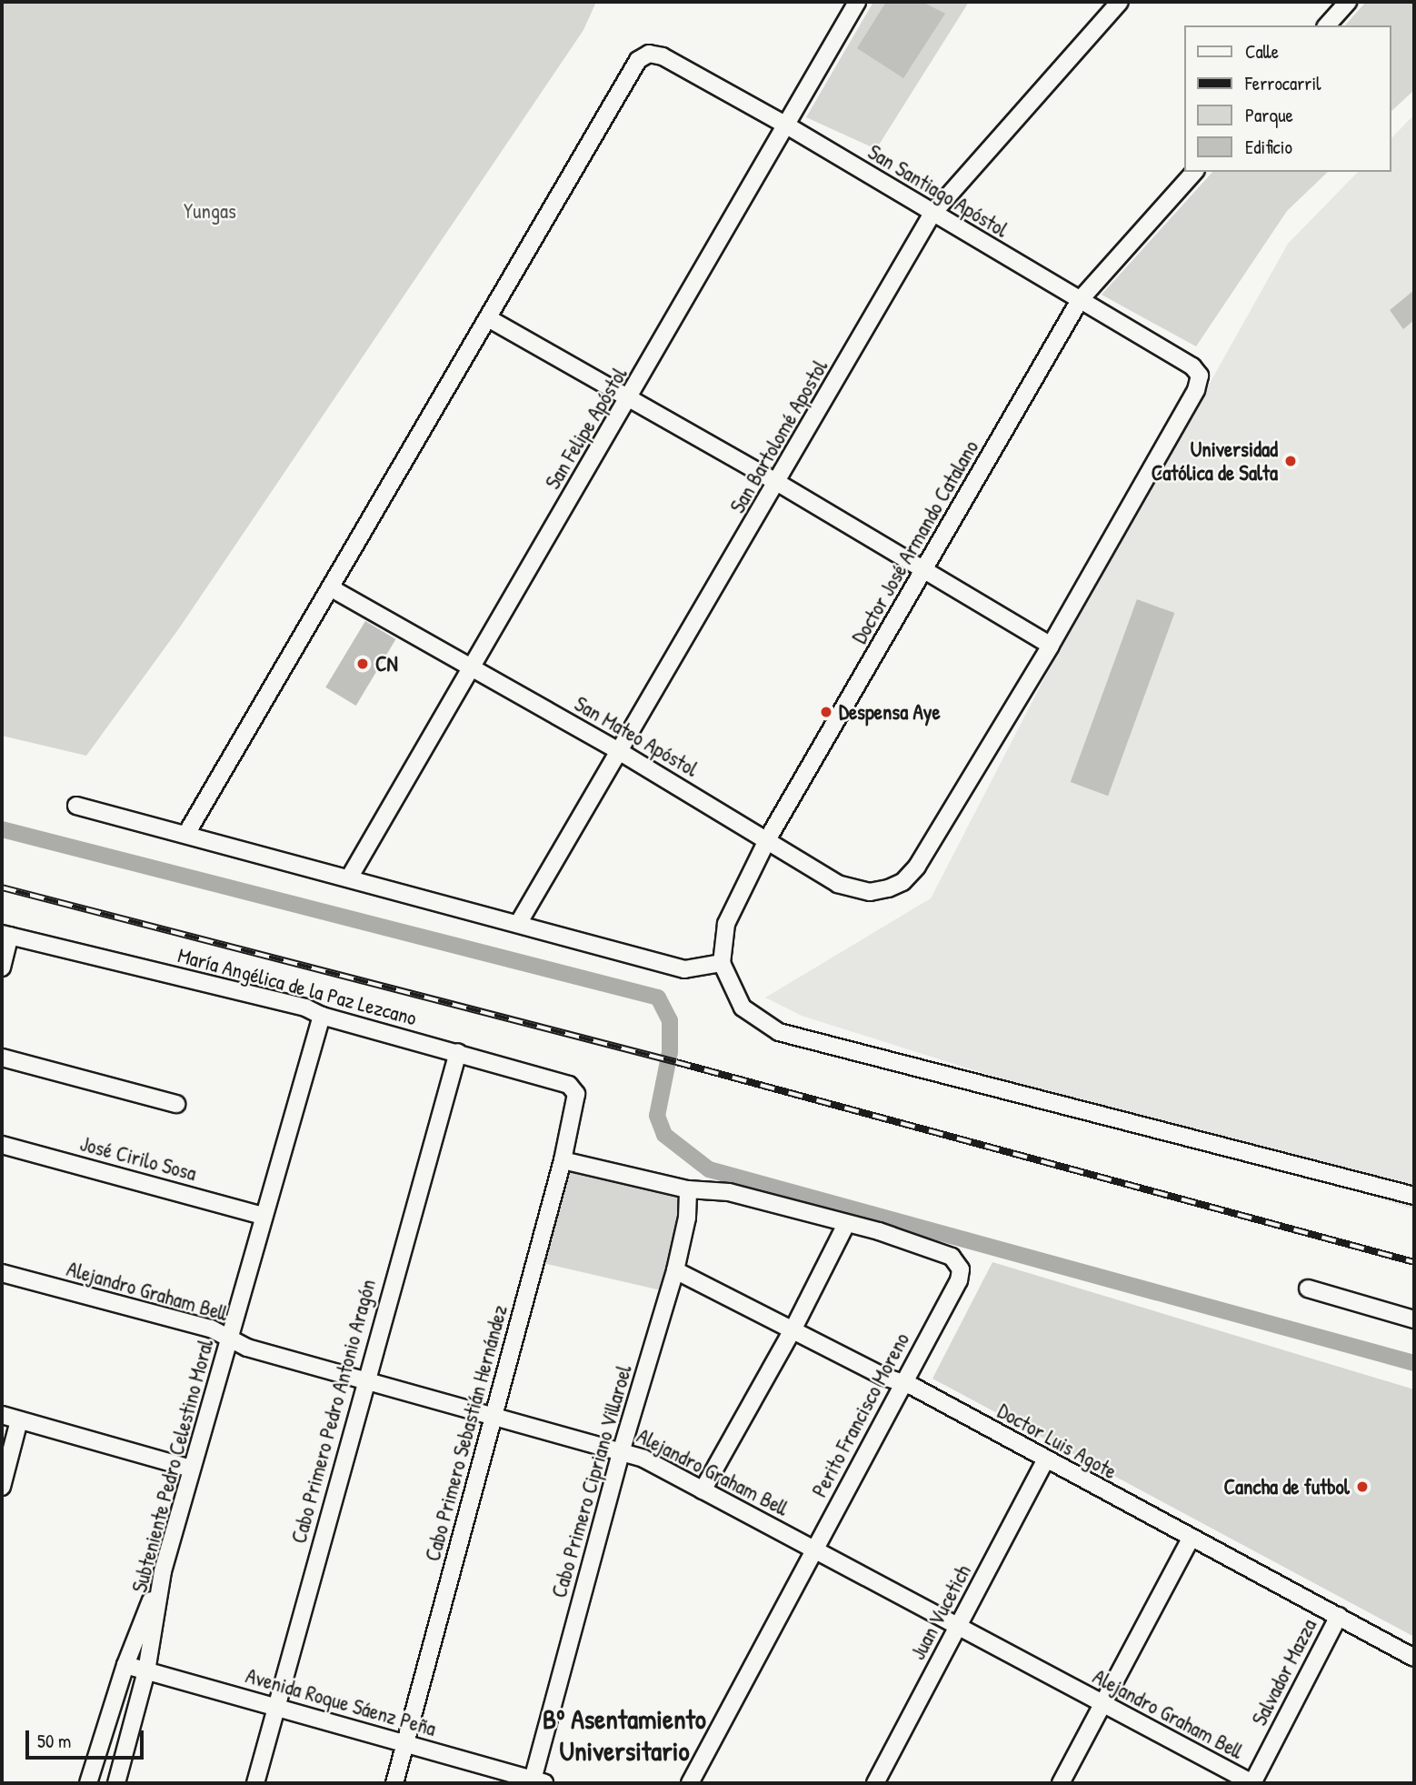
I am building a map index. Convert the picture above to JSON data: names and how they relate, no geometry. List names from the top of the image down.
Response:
{
  "streets": {
    "street": [
      "San Santiago Apóstol",
      "San Felipe Apóstol",
      "San Bartolomé Apostol",
      "Doctor José Armando Catalano",
      "San Mateo Apóstol",
      "María Angélica de la Paz Lezcano",
      "José Cirilo Sosa",
      "Alejandro Graham Bell",
      "Cabo Primero Pedro Antonio Aragón",
      "Perito Francisco Moreno",
      "Cabo Primero Sebastián Hernández",
      "Doctor Luis Agote",
      "Subteniente Pedro Celestino Moral",
      "Cabo Primero Cipriano Villaroel",
      "Juan Vucetich",
      "Salvador Mazza",
      "Avenida Roque Sáenz Peña"
    ]
  },
  "crossings": [
    ["San Santiago Apóstol", "San Felipe Apóstol"],
    ["San Santiago Apóstol", "San Bartolomé Apostol"],
    ["San Santiago Apóstol", "Doctor José Armando Catalano"],
    ["San Santiago Apóstol", "San Mateo Apóstol"],
    ["San Felipe Apóstol", "San Mateo Apóstol"],
    ["San Bartolomé Apostol", "San Mateo Apóstol"],
    ["Doctor José Armando Catalano", "San Mateo Apóstol"],
    ["María Angélica de la Paz Lezcano", "Cabo Primero Pedro Antonio Aragón"],
    ["María Angélica de la Paz Lezcano", "Cabo Primero Sebastián Hernández"],
    ["María Angélica de la Paz Lezcano", "Subteniente Pedro Celestino Moral"],
    ["José Cirilo Sosa", "Subteniente Pedro Celestino Moral"],
    ["Alejandro Graham Bell", "Cabo Primero Pedro Antonio Aragón"],
    ["Alejandro Graham Bell", "Perito Francisco Moreno"],
    ["Alejandro Graham Bell", "Cabo Primero Sebastián Hernández"],
    ["Alejandro Graham Bell", "Subteniente Pedro Celestino Moral"],
    ["Alejandro Graham Bell", "Cabo Primero Cipriano Villaroel"],
    ["Alejandro Graham Bell", "Juan Vucetich"],
    ["Alejandro Graham Bell", "Salvador Mazza"],
    ["Cabo Primero Pedro Antonio Aragón", "Avenida Roque Sáenz Peña"],
    ["Perito Francisco Moreno", "Doctor Luis Agote"],
    ["Cabo Primero Sebastián Hernández", "Avenida Roque Sáenz Peña"],
    ["Doctor Luis Agote", "Cabo Primero Cipriano Villaroel"],
    ["Doctor Luis Agote", "Juan Vucetich"],
    ["Doctor Luis Agote", "Salvador Mazza"],
    ["Subteniente Pedro Celestino Moral", "Avenida Roque Sáenz Peña"],
    ["Cabo Primero Cipriano Villaroel", "Avenida Roque Sáenz Peña"]
  ],
  "districts": ["Bº Asentamiento Universitario"],
  "parks": ["Yungas"],
  "places": [
    "Universidad Católica de Salta",
    "CN",
    "Despensa Aye",
    "Cancha de futbol"
  ],
  "legend": [
    "Calle",
    "Ferrocarril",
    "Parque",
    "Edificio"
  ],
  "scale_bar": "50 m"
}
